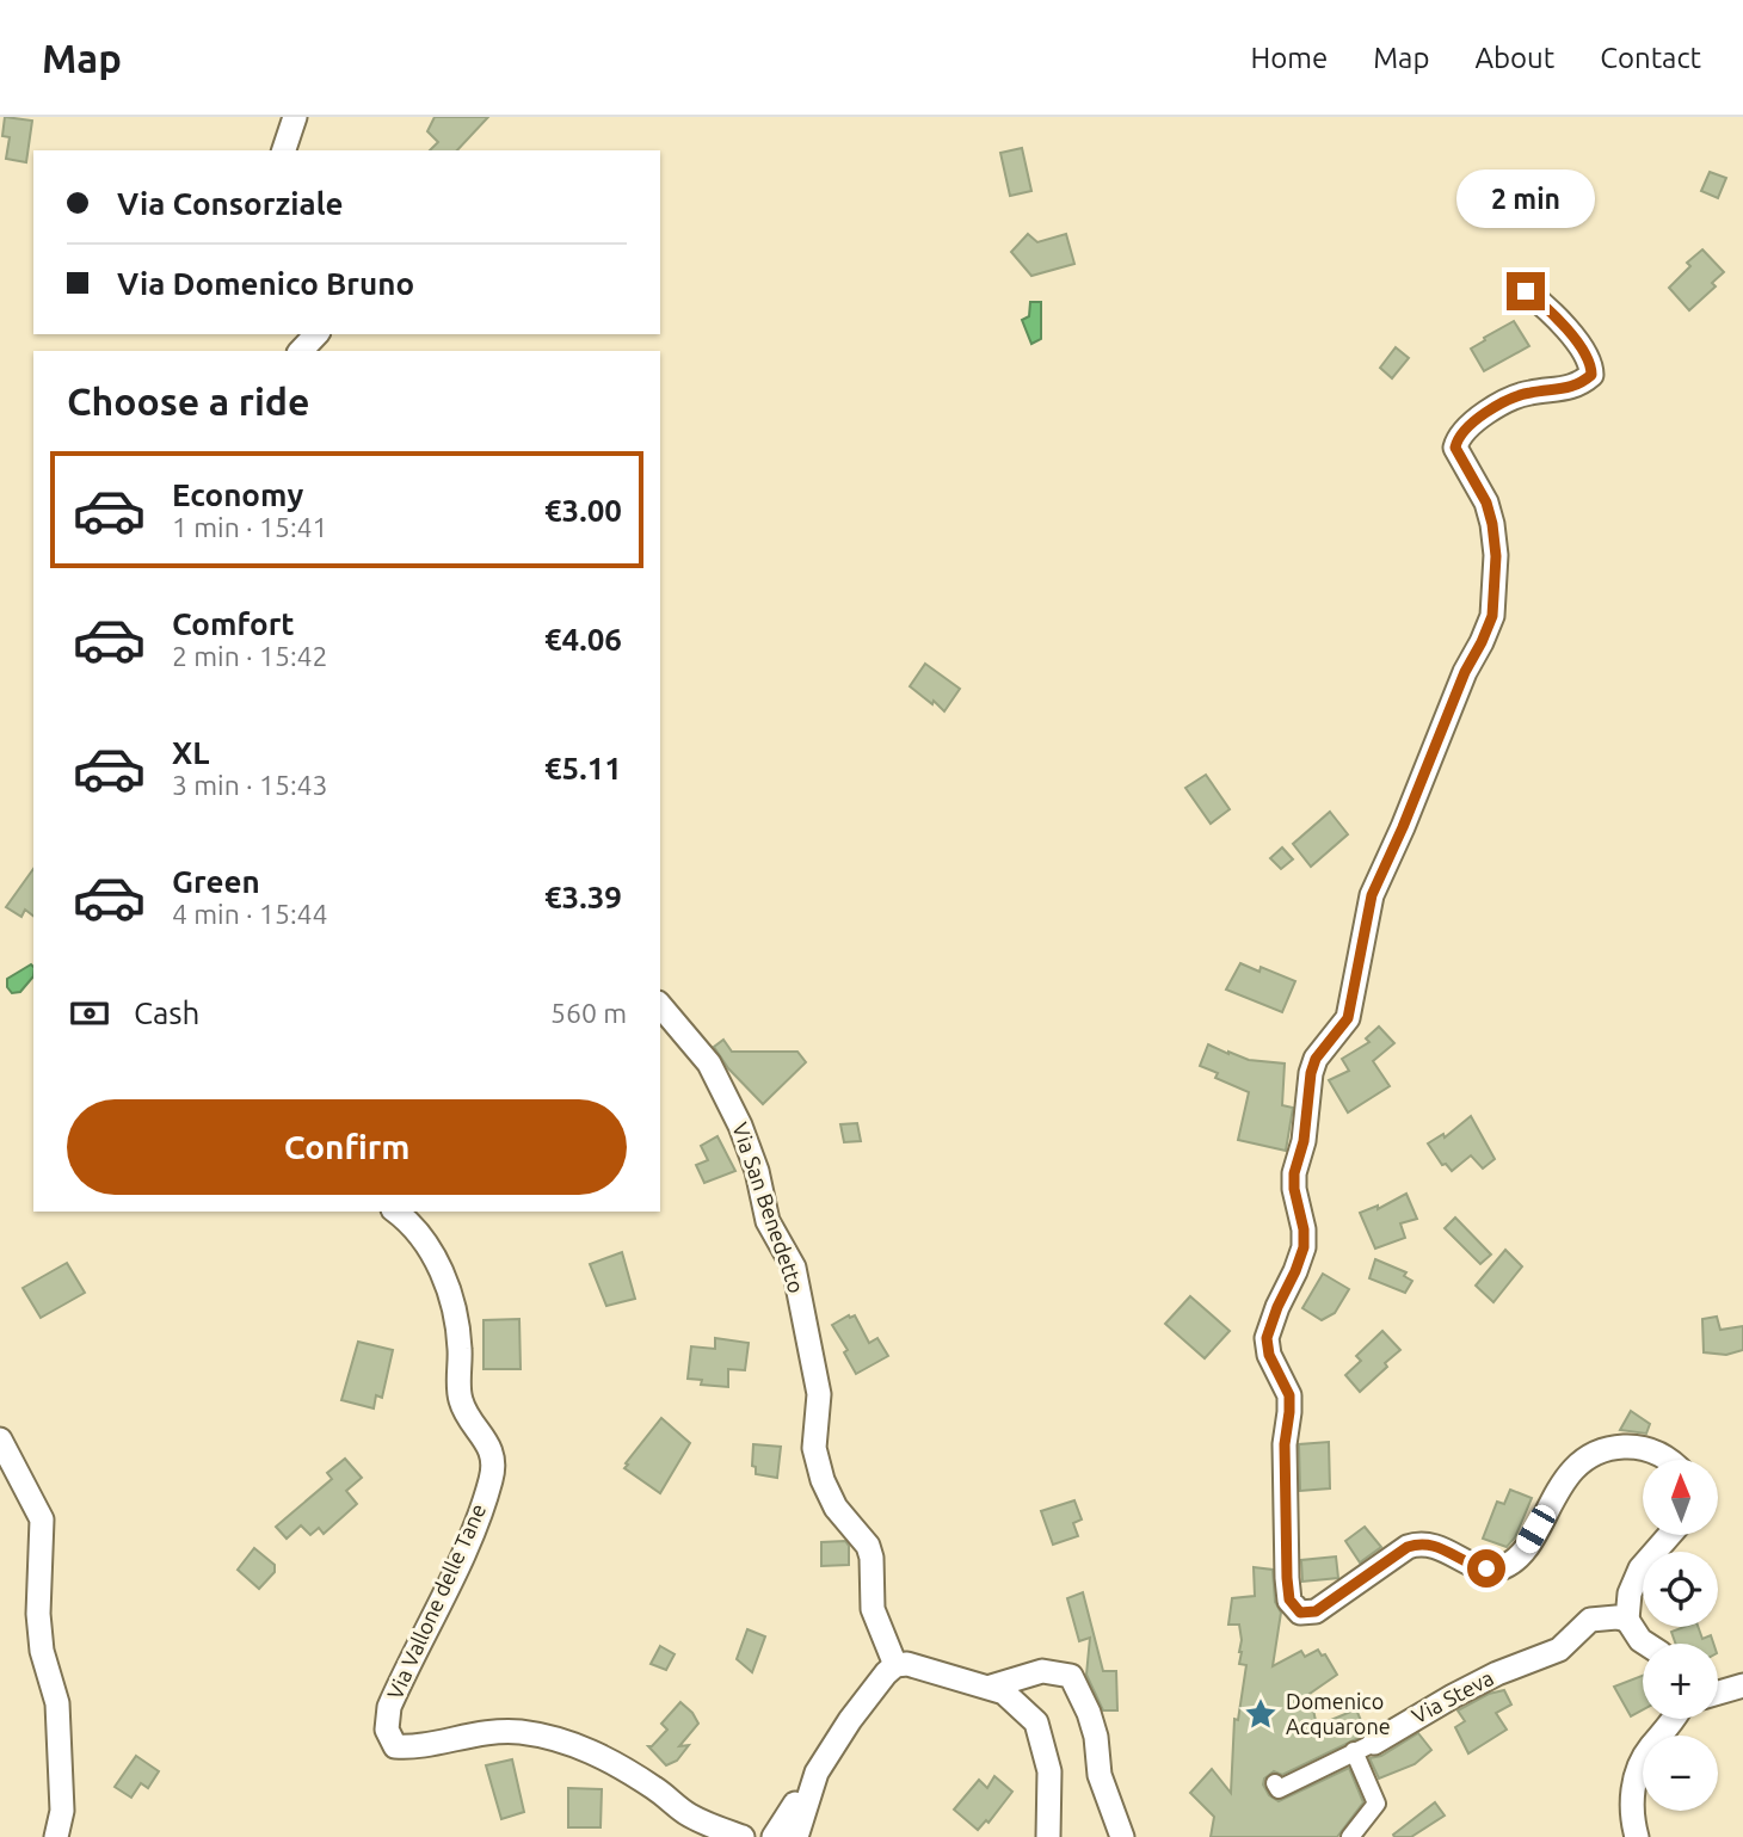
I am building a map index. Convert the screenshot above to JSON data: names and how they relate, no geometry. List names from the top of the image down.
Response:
{
  "streets": {
    "street": ["Via San Benedetto", "Via Vallone delle Tane", "Via Steva"]
  },
  "places": {
    "place": ["Domenico Acquarone"]
  },
  "north": "top",
  "page": {
    "header": "Map",
    "nav": [
      "Home",
      "Map",
      "About",
      "Contact"
    ],
    "banner": ["Via Consorziale", "Via Domenico Bruno"],
    "bubble": "2 min",
    "heading": "Choose a ride",
    "list": [
      {
        "name": "Economy",
        "note": "1 min · 15:41",
        "value": "€3.00"
      },
      {
        "name": "Comfort",
        "note": "2 min · 15:42",
        "value": "€4.06"
      },
      {
        "name": "XL",
        "note": "3 min · 15:43",
        "value": "€5.11"
      },
      {
        "name": "Green",
        "note": "4 min · 15:44",
        "value": "€3.39"
      }
    ],
    "pay": ["Cash", "560 m"],
    "buttons": "Confirm",
    "map_buttons": ["+", "−"]
  }
}
